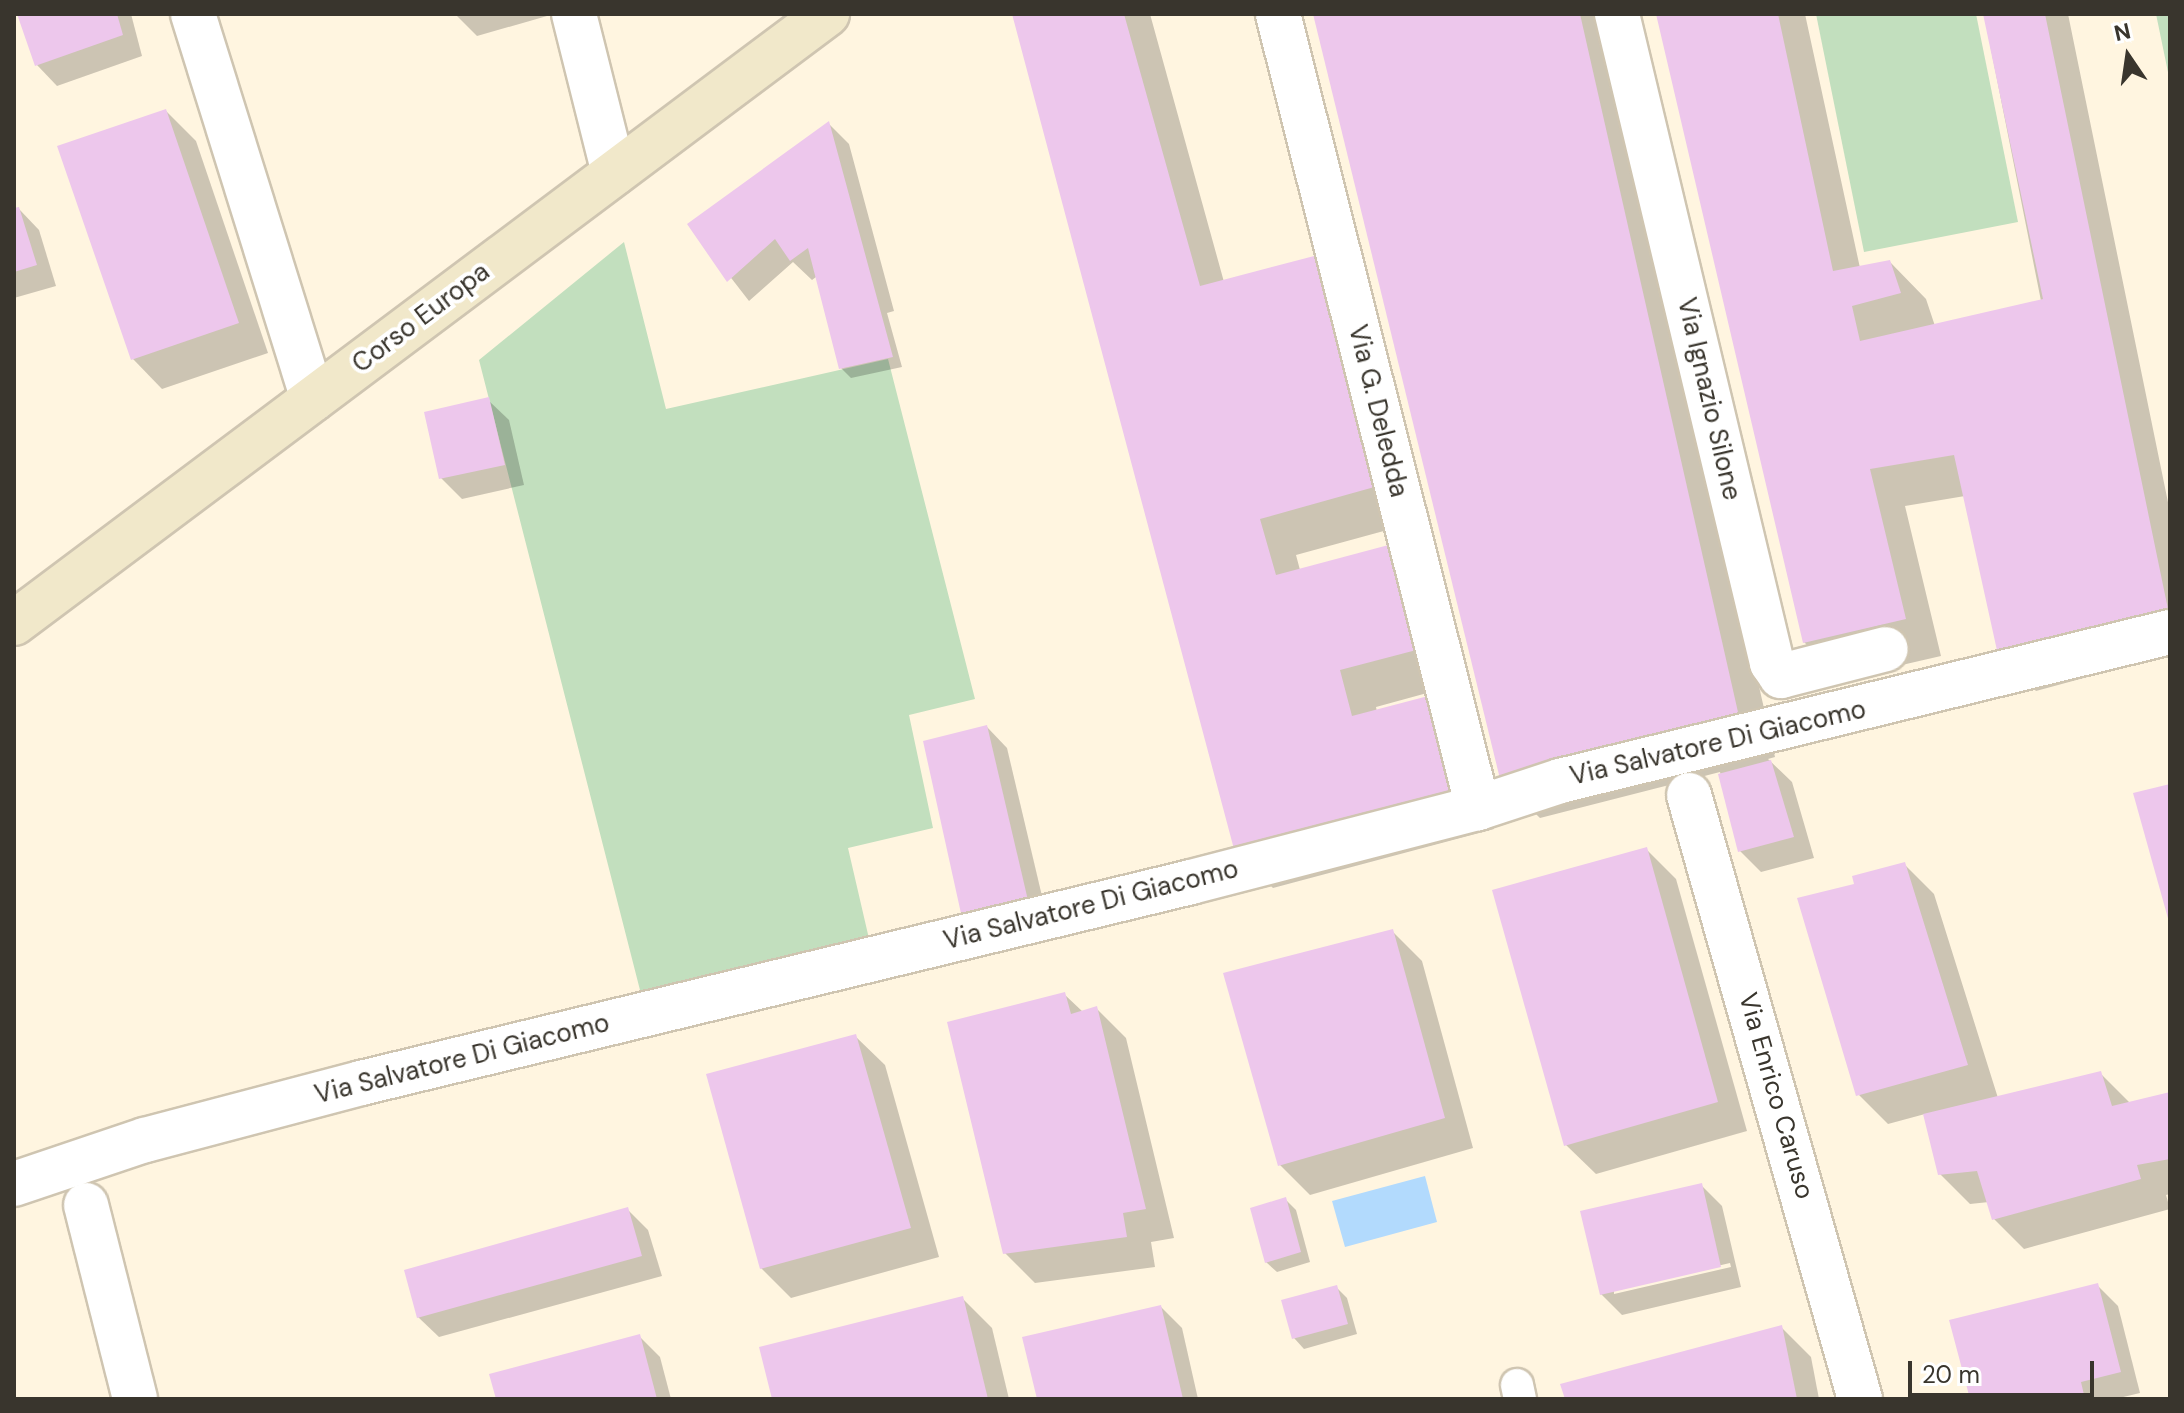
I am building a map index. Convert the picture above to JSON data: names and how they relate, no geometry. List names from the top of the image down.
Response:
{
  "streets": {
    "main road": ["Corso Europa"],
    "street": [
      "Via Ignazio Silone",
      "Via G. Deledda",
      "Via Salvatore Di Giacomo",
      "Via Enrico Caruso"
    ]
  },
  "crossings": [
    ["Via G. Deledda", "Via Salvatore Di Giacomo"]
  ],
  "scale_bar": "20 m",
  "north": "top"
}
